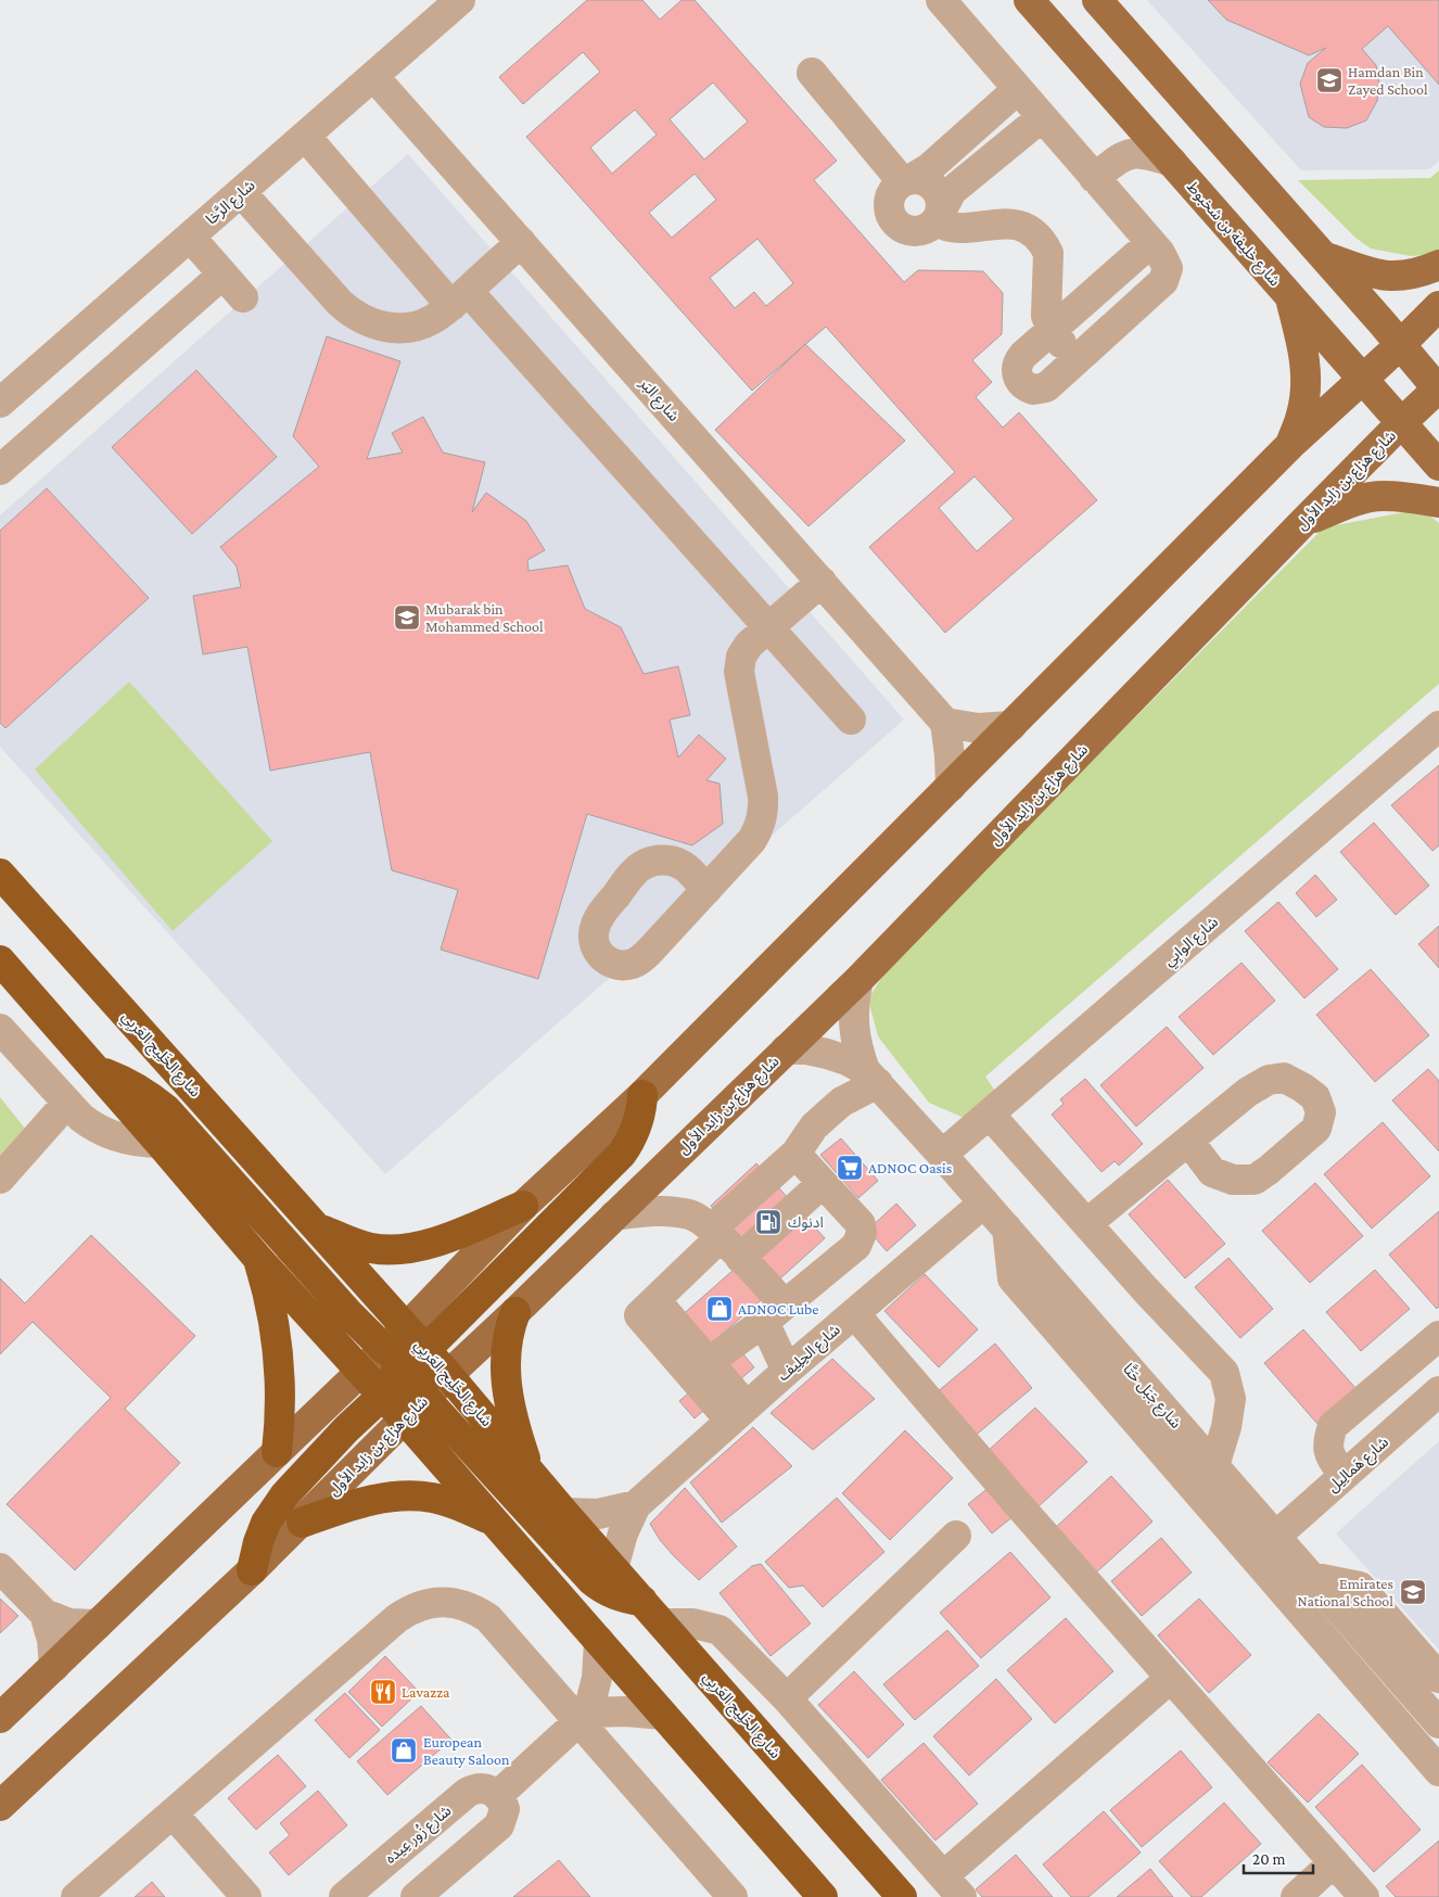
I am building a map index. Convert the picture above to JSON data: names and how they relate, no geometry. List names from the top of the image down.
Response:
{
  "streets": {
    "highway": ["شارع الخَلِيج العَربِي"],
    "main road": ["شارع خليفة بن شخبوط", "شارع هزاع بن زايد الأول"],
    "street": [
      "شارع الرَّخا",
      "شارع البَر",
      "شارع الوابِي",
      "شارع الحِلِيف",
      "شارع جَبَل حَتَّا",
      "شارع هَمالِيل",
      "شارع زُور عِيده"
    ]
  },
  "crossings": [
    ["شارع الرَّخا", "شارع البَر"],
    ["شارع خليفة بن شخبوط", "شارع هزاع بن زايد الأول"],
    ["شارع هزاع بن زايد الأول", "شارع الخَلِيج العَربِي"],
    ["شارع هزاع بن زايد الأول", "شارع جَبَل حَتَّا"],
    ["شارع الوابِي", "شارع جَبَل حَتَّا"],
    ["شارع الخَلِيج العَربِي", "شارع الحِلِيف"],
    ["شارع الحِلِيف", "شارع جَبَل حَتَّا"],
    ["شارع جَبَل حَتَّا", "شارع هَمالِيل"]
  ],
  "places": {
    "school or university": ["Hamdan Bin Zayed School", "Mubarak bin Mohammed School", "Emirates National School"],
    "supermarket": ["ADNOC Oasis"],
    "fuel station": ["ادنوك"],
    "shop": ["ADNOC Lube", "European Beauty Saloon"],
    "restaurant": ["Lavazza"]
  },
  "scale_bar": "20 m"
}
